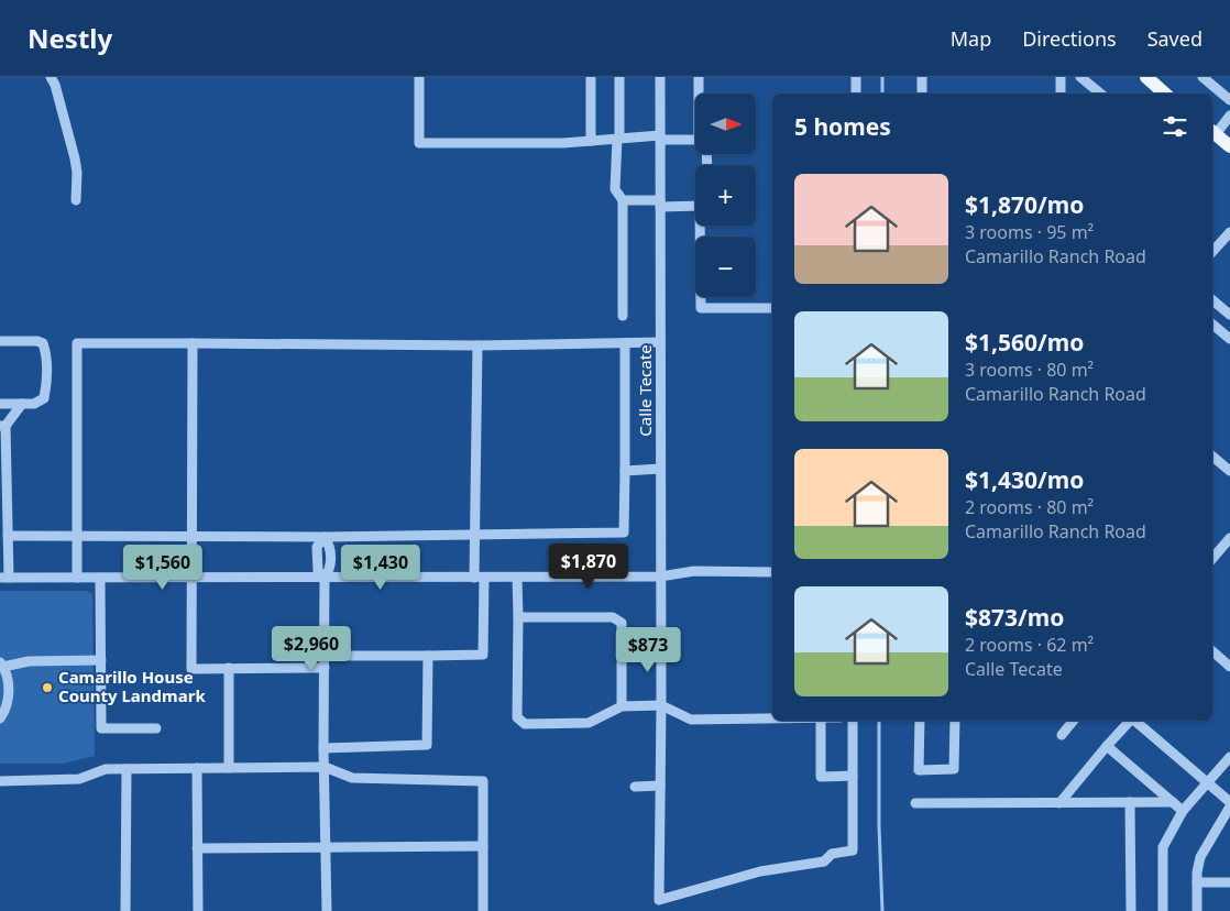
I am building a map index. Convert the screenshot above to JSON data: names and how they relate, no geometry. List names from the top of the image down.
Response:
{
  "streets": {
    "street": ["Calle Tecate"]
  },
  "places": ["Camarillo House County Landmark"],
  "north": "right",
  "page": {
    "header": "Nestly",
    "nav": ["Map", "Directions", "Saved"],
    "map_buttons": ["+", "−"],
    "heading": "5 homes",
    "list": [
      {
        "name": "$1,870/mo",
        "note": "3 rooms · 95 m² · Camarillo Ranch Road"
      },
      {
        "name": "$1,560/mo",
        "note": "3 rooms · 80 m² · Camarillo Ranch Road"
      },
      {
        "name": "$1,430/mo",
        "note": "2 rooms · 80 m² · Camarillo Ranch Road"
      },
      {
        "name": "$873/mo",
        "note": "2 rooms · 62 m² · Calle Tecate"
      }
    ],
    "price": [
      "$1,870",
      "$1,560",
      "$1,430",
      "$2,960",
      "$873"
    ]
  }
}
